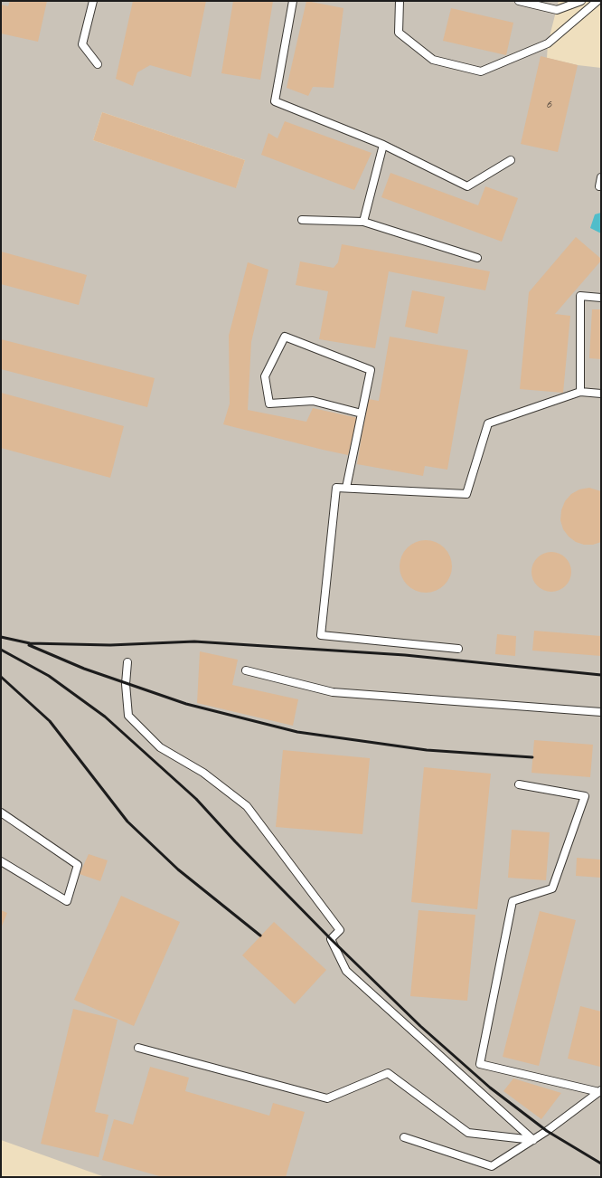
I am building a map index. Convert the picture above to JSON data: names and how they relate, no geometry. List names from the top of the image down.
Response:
{
  "house_numbers": ["6"]
}
